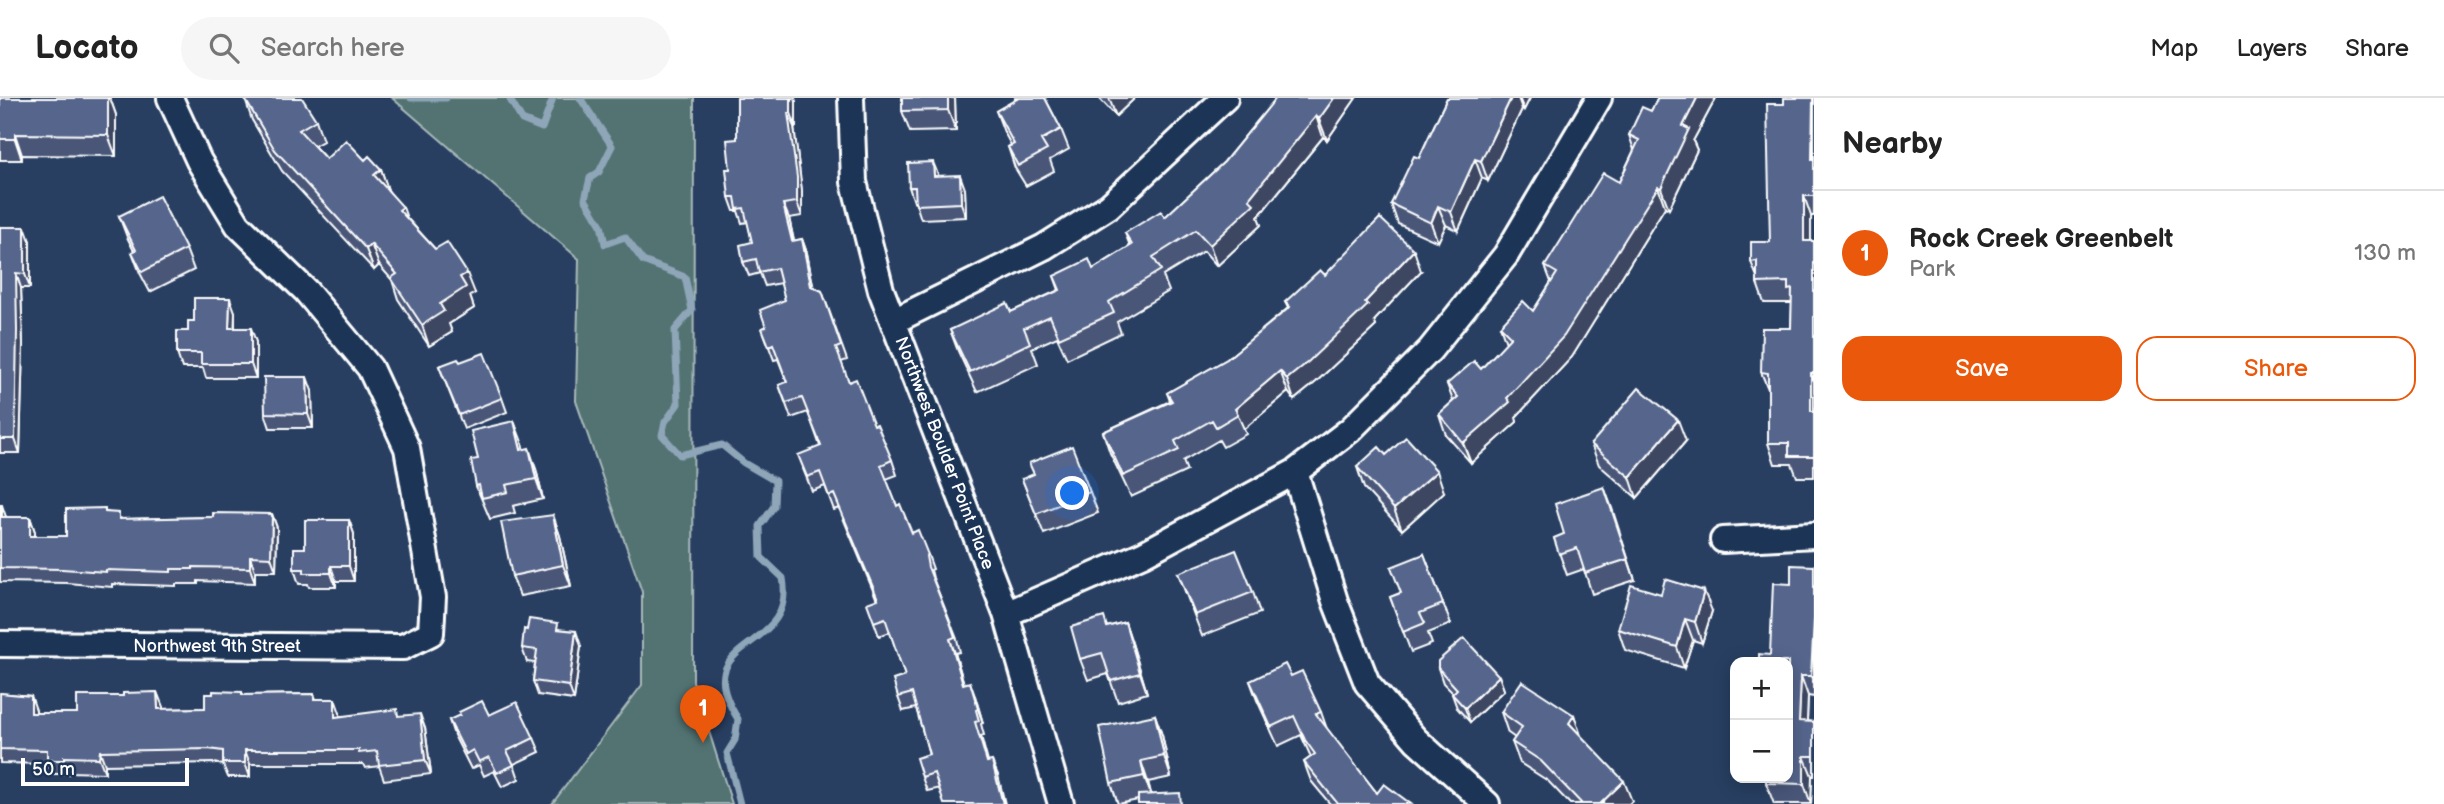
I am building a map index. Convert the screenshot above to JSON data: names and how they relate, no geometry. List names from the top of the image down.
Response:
{
  "streets": {
    "street": ["Northwest Boulder Point Place", "Northwest 9th Street"]
  },
  "scale_bar": "50 m",
  "page": {
    "header": "Locato",
    "search": "Search here",
    "nav": ["Map", "Layers", "Share"],
    "heading": "Nearby",
    "list": [
      {
        "mark": "1",
        "name": "Rock Creek Greenbelt",
        "note": "Park",
        "value": "130 m"
      }
    ],
    "buttons": ["Save", "Share"],
    "map_buttons": ["+", "−"],
    "pins": "1",
    "scale": "50 m"
  }
}
